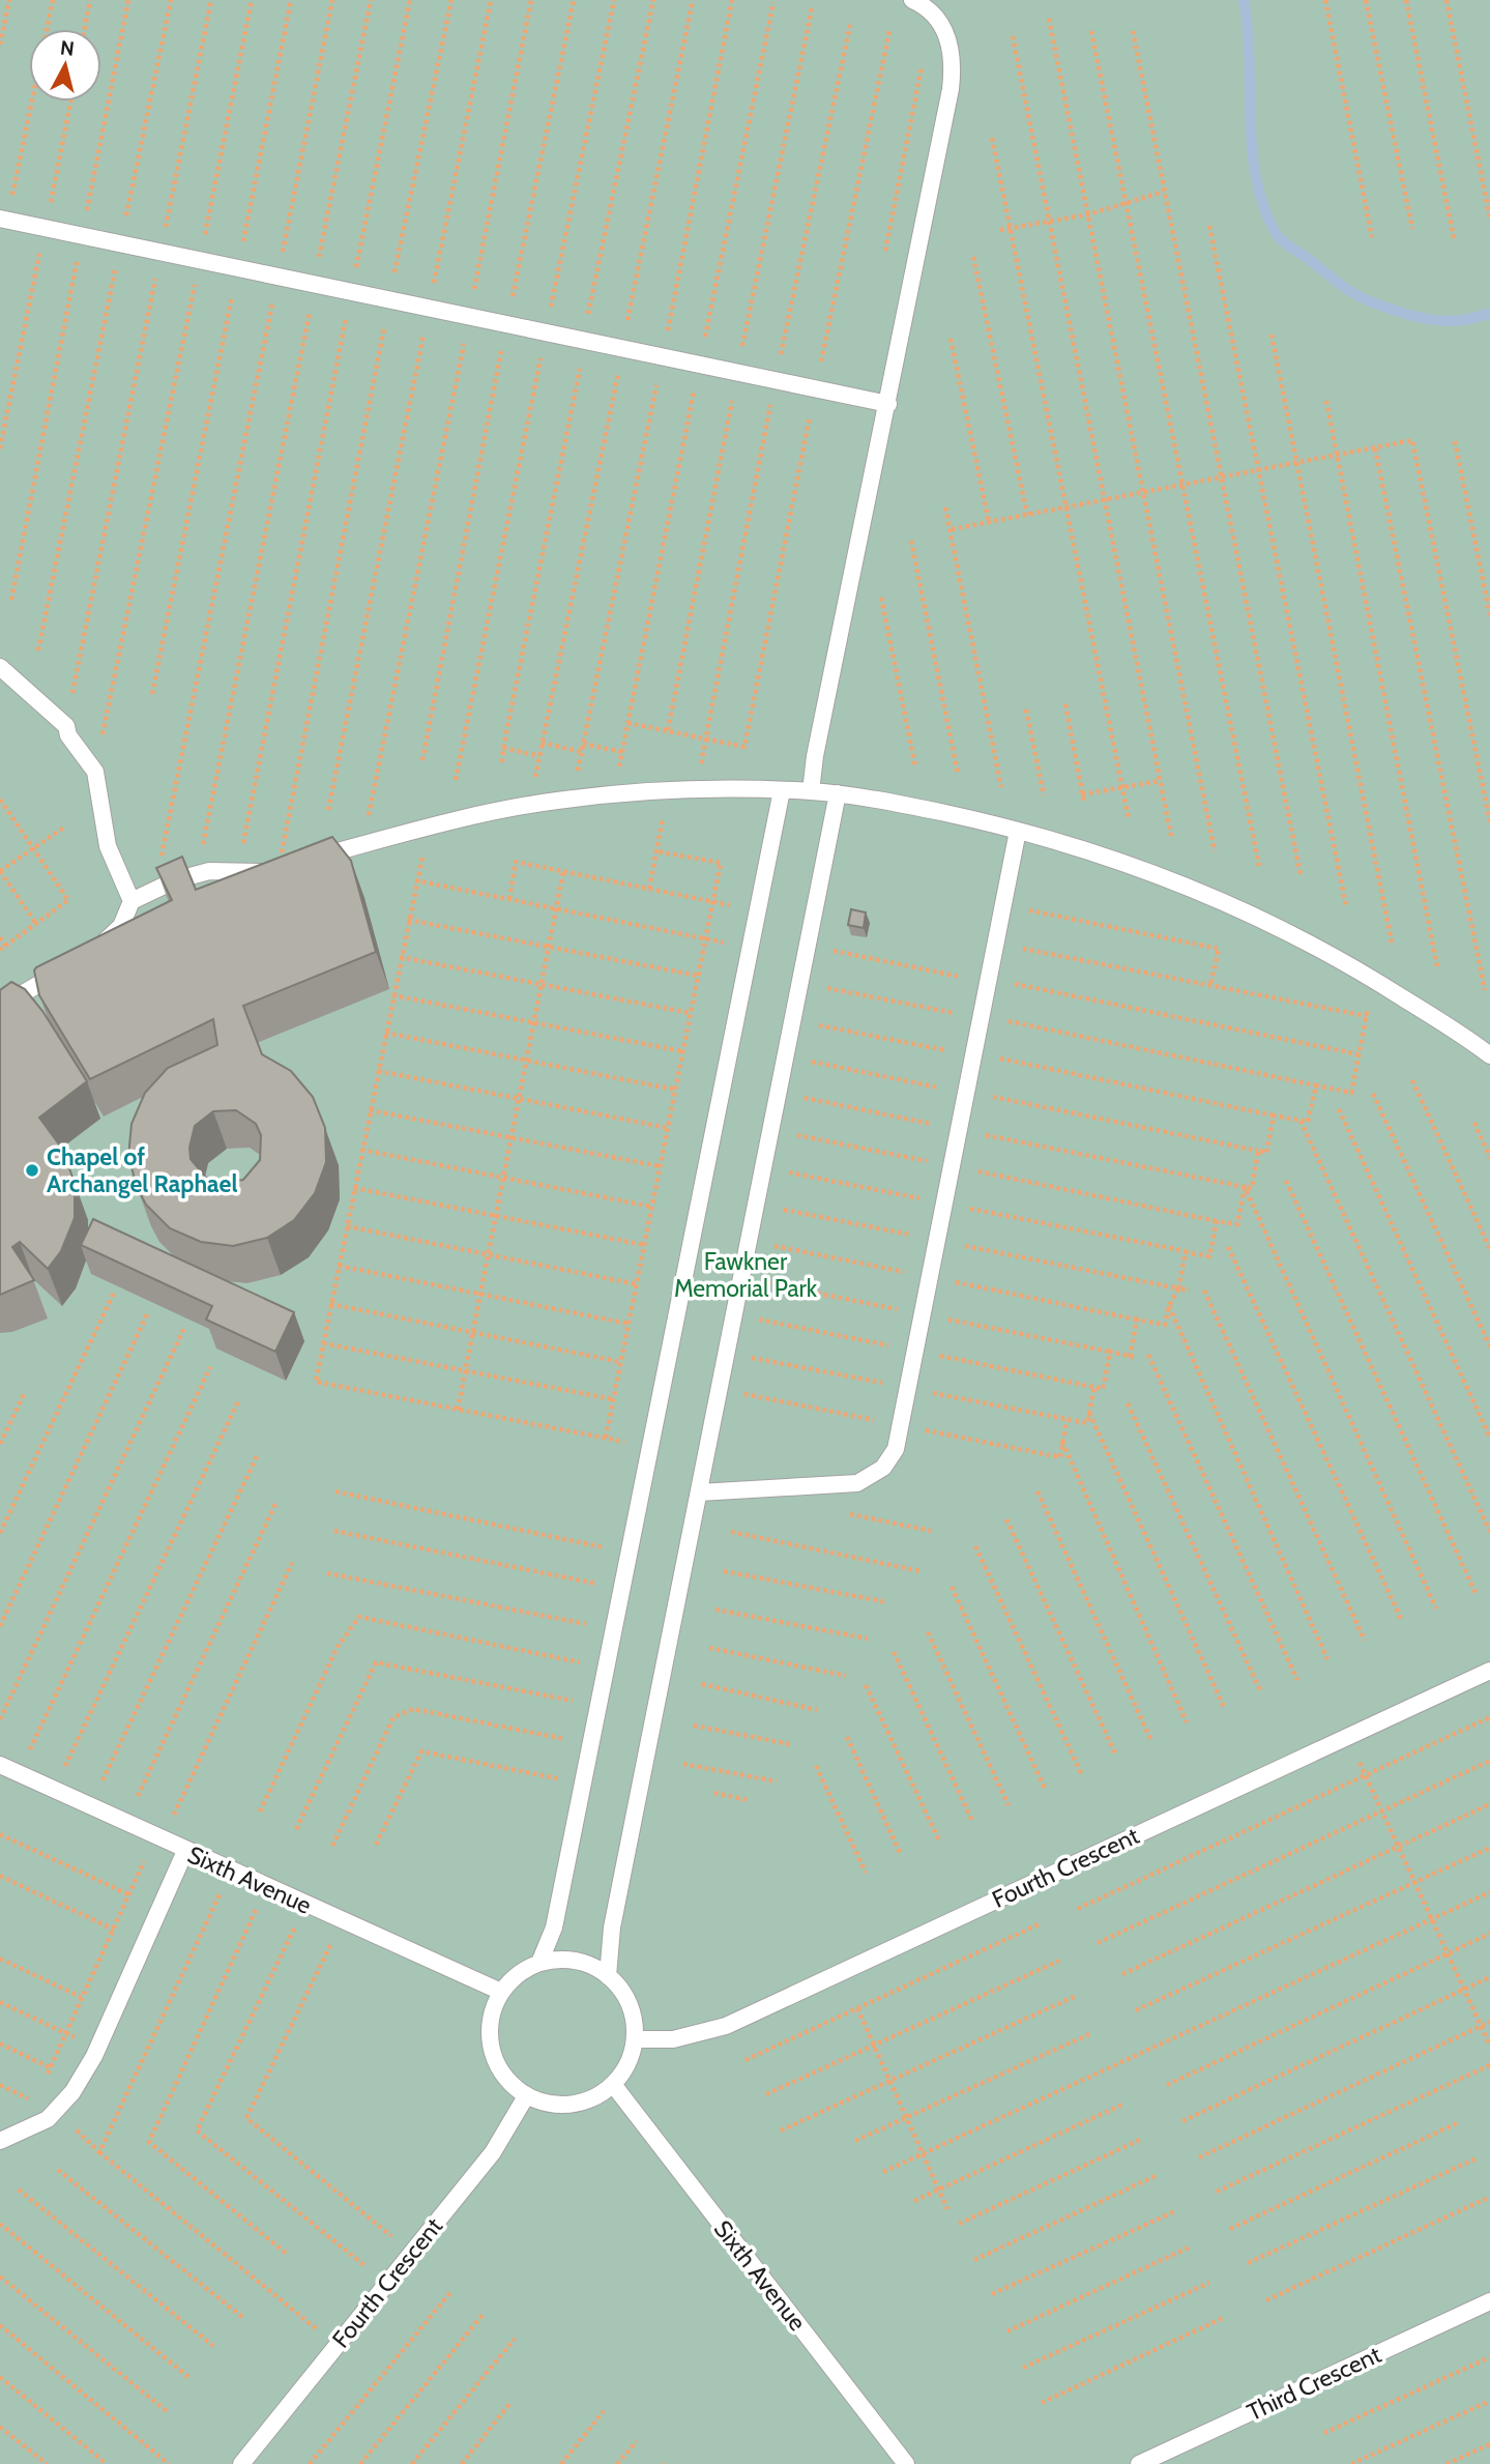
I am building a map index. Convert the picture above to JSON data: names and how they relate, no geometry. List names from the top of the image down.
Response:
{
  "streets": {
    "lane": ["Fourth Crescent", "Sixth Avenue", "Third Crescent"]
  },
  "crossings": [
    ["Fourth Crescent", "Sixth Avenue"]
  ],
  "parks": ["Fawkner Memorial Park"],
  "places": ["Chapel of Archangel Raphael"],
  "north": "top"
}
